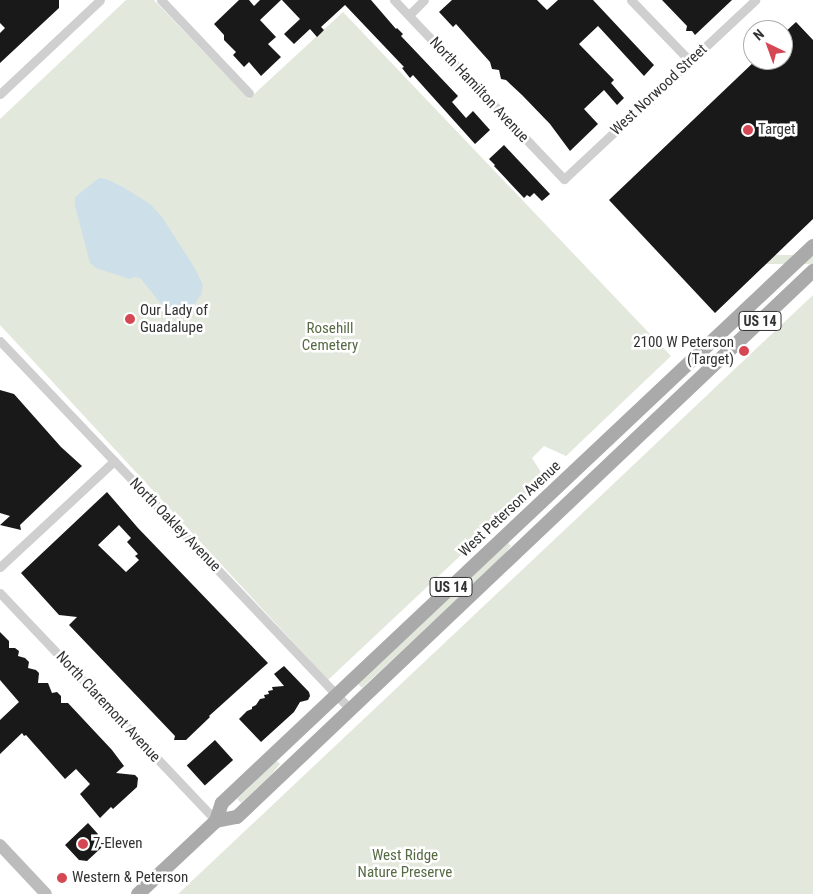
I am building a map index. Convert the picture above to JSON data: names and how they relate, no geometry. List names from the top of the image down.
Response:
{
  "streets": {
    "main road": ["US 14", "West Peterson Avenue"],
    "street": [
      "North Hamilton Avenue",
      "West Norwood Street",
      "North Oakley Avenue",
      "North Claremont Avenue"
    ]
  },
  "crossings": [
    ["North Hamilton Avenue", "West Norwood Street"],
    ["West Peterson Avenue", "North Oakley Avenue"],
    ["West Peterson Avenue", "North Claremont Avenue"]
  ],
  "parks": ["Rosehill Cemetery", "West Ridge Nature Preserve"],
  "places": [
    "Target",
    "Our Lady of Guadalupe",
    "2100 W Peterson (Target)",
    "7-Eleven",
    "Western & Peterson"
  ],
  "north": "top left"
}
